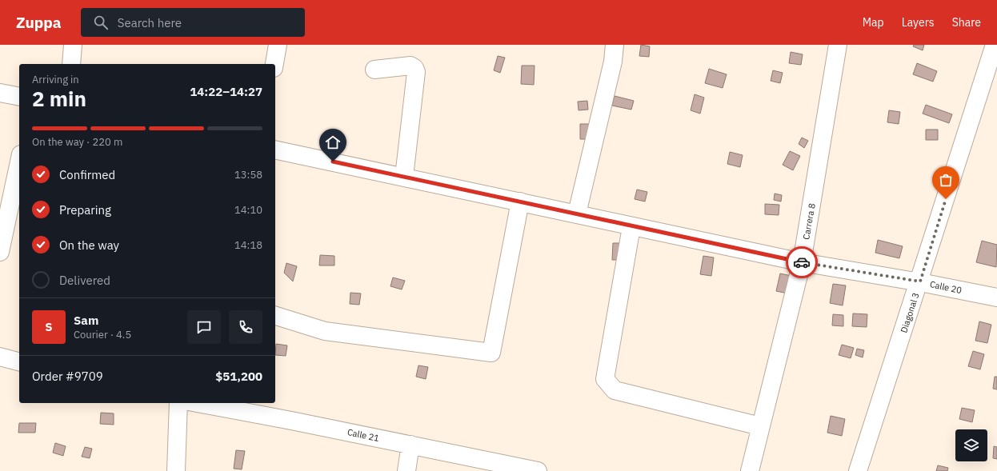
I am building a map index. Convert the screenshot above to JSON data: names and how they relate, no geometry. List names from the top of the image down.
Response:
{
  "streets": {
    "street": [
      "Carrera 8",
      "Calle 20",
      "Diagonal 3",
      "Calle 21"
    ]
  },
  "crossings": [
    ["Carrera 8", "Calle 20"],
    ["Calle 20", "Diagonal 3"]
  ],
  "page": {
    "header": "Zuppa",
    "search": "Search here",
    "nav": ["Map", "Layers", "Share"],
    "heading": ["2 min", "Arriving in", "14:22–14:27"],
    "panel": [
      "Sam",
      "Courier · 4.5",
      "Order #9709",
      "$51,200"
    ],
    "bar": "On the way · 220 m",
    "list": [
      ["Confirmed", "13:58"],
      ["Preparing", "14:10"],
      ["On the way", "14:18"],
      "Delivered"
    ],
    "round": "S"
  }
}
